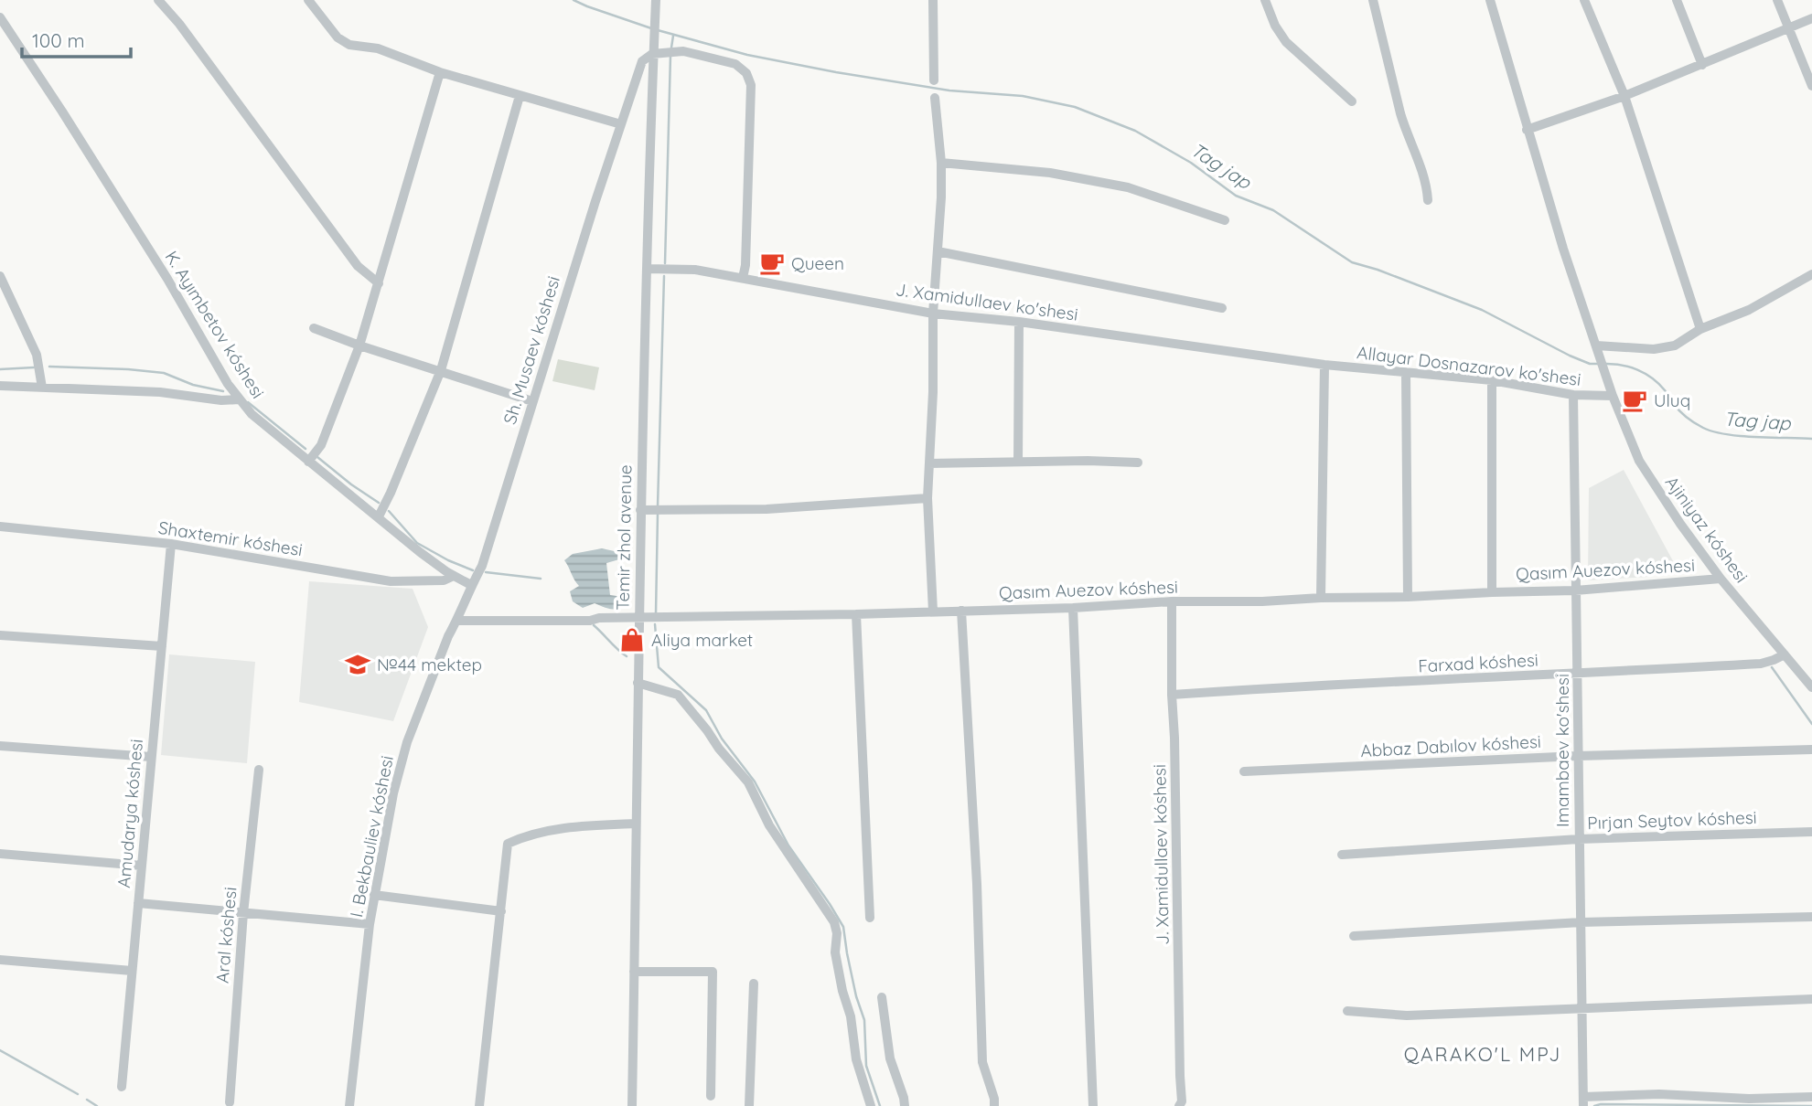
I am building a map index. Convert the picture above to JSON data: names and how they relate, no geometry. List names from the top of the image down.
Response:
{
  "streets": {
    "street": [
      "J. Xamidullaev ko'shesi",
      "K. Ayımbetov kóshesi",
      "Sh. Musaev kóshesi",
      "Allayar Dosnazarov ko'shesi",
      "Ajiniyaz kóshesi",
      "Temir zhol avenue",
      "Shaxtemir kóshesi",
      "Qasım Auezov kóshesi",
      "Farxad kóshesi",
      "Abbaz Dabılov kóshesi",
      "Imambaev ko'shesi",
      "Amudarya kóshesi",
      "Pırjan Seytov kóshesi",
      "I. Bekbauliev kóshesi",
      "J. Xamidullaev kóshesi",
      "Aral kóshesi"
    ]
  },
  "crossings": [
    ["J. Xamidullaev ko'shesi", "Allayar Dosnazarov ko'shesi"],
    ["J. Xamidullaev ko'shesi", "Temir zhol avenue"],
    ["K. Ayımbetov kóshesi", "Sh. Musaev kóshesi"],
    ["K. Ayımbetov kóshesi", "Shaxtemir kóshesi"],
    ["K. Ayımbetov kóshesi", "I. Bekbauliev kóshesi"],
    ["Sh. Musaev kóshesi", "Temir zhol avenue"],
    ["Sh. Musaev kóshesi", "I. Bekbauliev kóshesi"],
    ["Allayar Dosnazarov ko'shesi", "Ajiniyaz kóshesi"],
    ["Allayar Dosnazarov ko'shesi", "Imambaev ko'shesi"],
    ["Ajiniyaz kóshesi", "Qasım Auezov kóshesi"],
    ["Ajiniyaz kóshesi", "Farxad kóshesi"],
    ["Temir zhol avenue", "Qasım Auezov kóshesi"],
    ["Shaxtemir kóshesi", "Amudarya kóshesi"],
    ["Qasım Auezov kóshesi", "Imambaev ko'shesi"],
    ["Qasım Auezov kóshesi", "I. Bekbauliev kóshesi"],
    ["Qasım Auezov kóshesi", "J. Xamidullaev kóshesi"],
    ["Farxad kóshesi", "Imambaev ko'shesi"],
    ["Farxad kóshesi", "J. Xamidullaev kóshesi"],
    ["Abbaz Dabılov kóshesi", "Imambaev ko'shesi"],
    ["Imambaev ko'shesi", "Pırjan Seytov kóshesi"]
  ],
  "districts": ["QARAKO'L MPJ"],
  "water": ["Tag jap"],
  "places": {
    "cafe": ["Queen", "Uluq"],
    "shop": ["Aliya market"],
    "school or university": ["№44 mektep"]
  },
  "scale_bar": "100 m"
}
